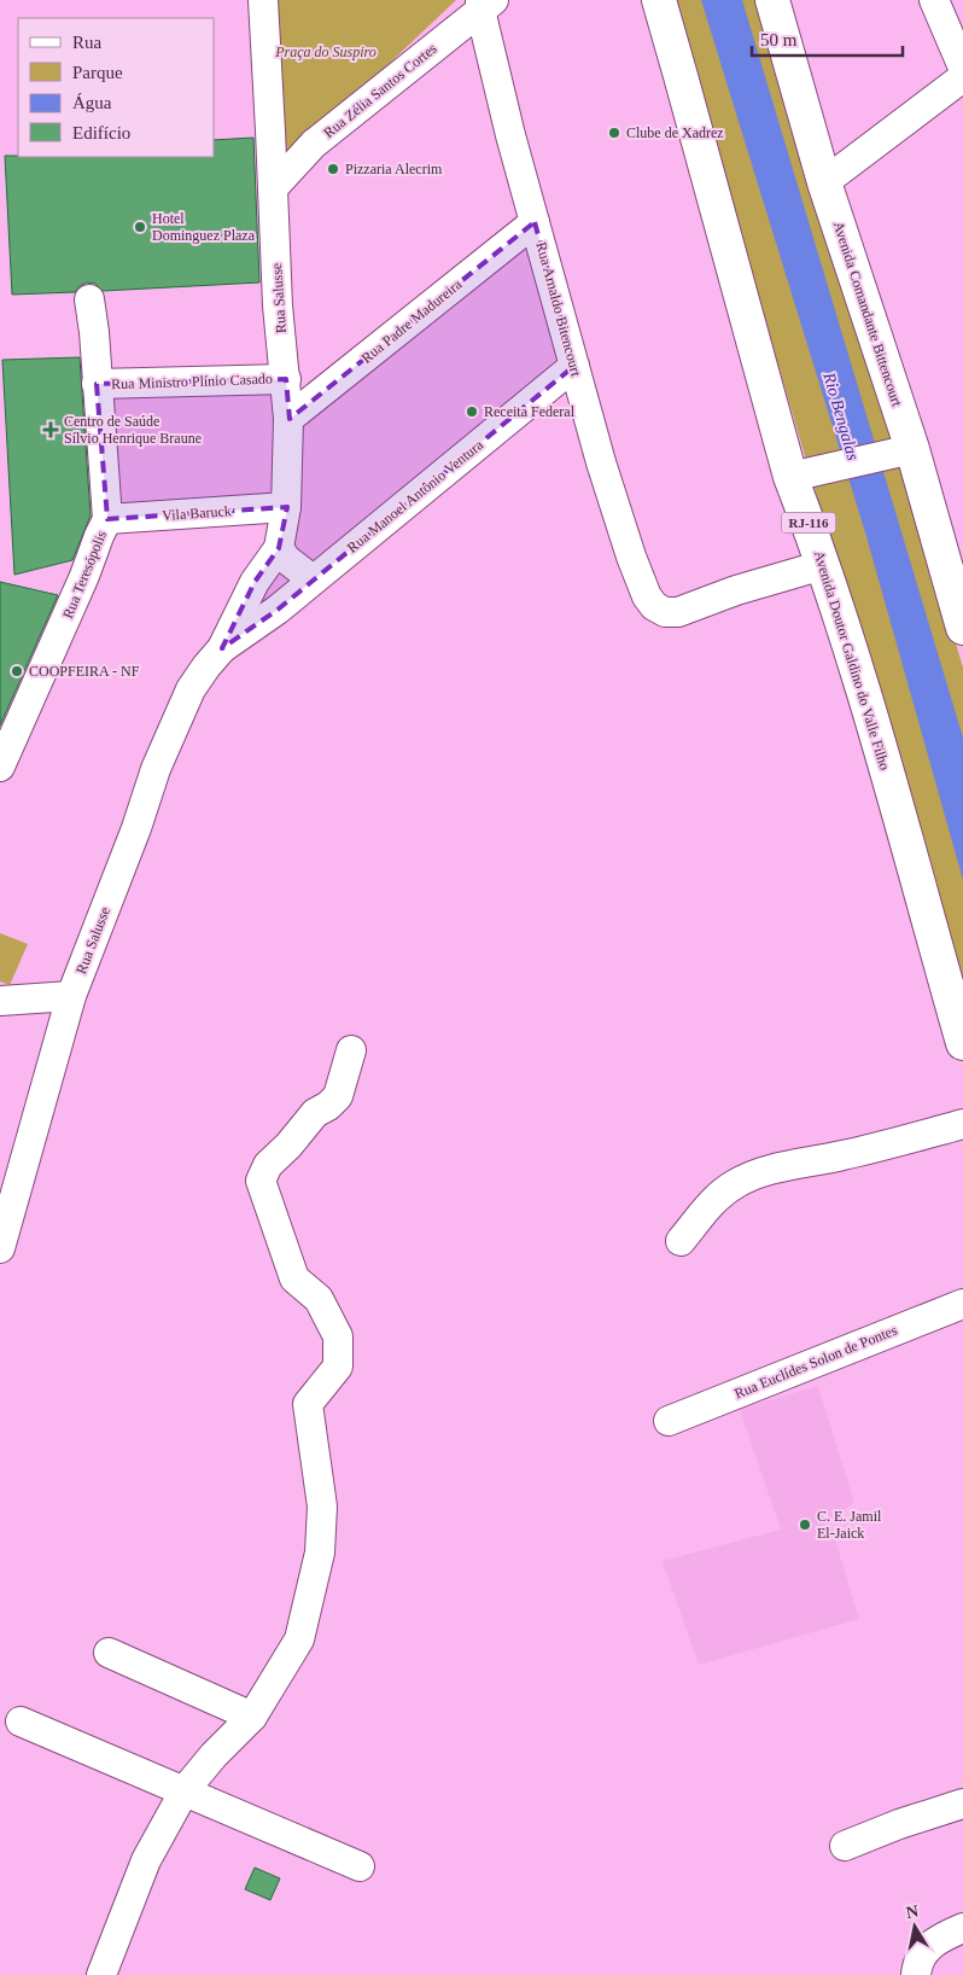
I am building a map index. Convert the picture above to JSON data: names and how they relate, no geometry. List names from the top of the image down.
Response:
{
  "streets": {
    "main road": ["Avenida Comandante Bittencourt", "RJ-116", "Avenida Doutor Galdino do Valle Filho"],
    "street": [
      "Rua Zélia Santos Cortes",
      "Rua Salusse",
      "Rua Arnaldo Bitencourt",
      "Rua Padre Madureira",
      "Rua Ministro Plínio Casado",
      "Rua Manoel Antônio Ventura",
      "Vila Baruck",
      "Rua Teresópolis",
      "Rua Euclídes Solon de Pontes"
    ]
  },
  "crossings": [
    ["Rua Zélia Santos Cortes", "Rua Salusse"],
    ["Rua Zélia Santos Cortes", "Rua Arnaldo Bitencourt"],
    ["Rua Salusse", "Rua Padre Madureira"],
    ["Rua Salusse", "Rua Ministro Plínio Casado"],
    ["Rua Salusse", "Rua Manoel Antônio Ventura"],
    ["Rua Salusse", "Vila Baruck"],
    ["Rua Arnaldo Bitencourt", "Rua Padre Madureira"],
    ["Rua Arnaldo Bitencourt", "Rua Manoel Antônio Ventura"],
    ["Rua Arnaldo Bitencourt", "Avenida Doutor Galdino do Valle Filho"],
    ["Rua Ministro Plínio Casado", "Rua Teresópolis"],
    ["Vila Baruck", "Rua Teresópolis"]
  ],
  "water": ["Rio Bengalas"],
  "parks": ["Praça do Suspiro"],
  "places": {
    "other": [
      "Clube de Xadrez",
      "Pizzaria Alecrim",
      "Hotel Dominguez Plaza",
      "Receita Federal",
      "COOPFEIRA - NF",
      "C. E. Jamil El-Jaick"
    ],
    "health": ["Centro de Saúde Sílvio Henrique Braune"]
  },
  "legend": [
    "Rua",
    "Parque",
    "Água",
    "Edifício"
  ],
  "scale_bar": "50 m",
  "north": "top"
}
